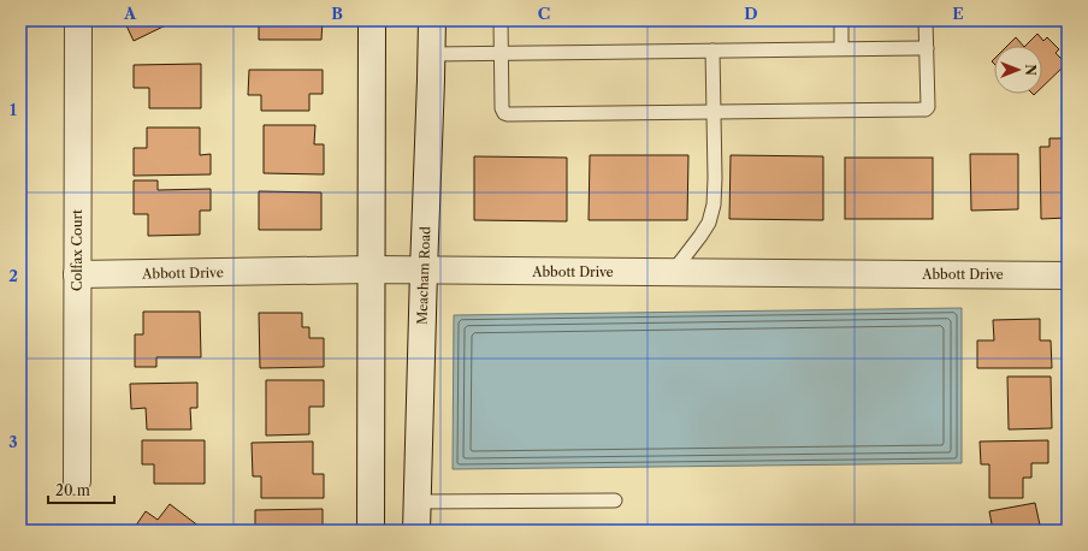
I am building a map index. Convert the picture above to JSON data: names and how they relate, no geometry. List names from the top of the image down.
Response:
{
  "streets": {
    "street": ["Colfax Court", "Abbott Drive", "Meacham Road"]
  },
  "crossings": [
    ["Colfax Court", "Abbott Drive"],
    ["Abbott Drive", "Meacham Road"]
  ],
  "scale_bar": "20 m",
  "north": "right",
  "grid": {
    "columns": [
      "A",
      "B",
      "C",
      "D",
      "E"
    ],
    "rows": ["1", "2", "3"]
  }
}
